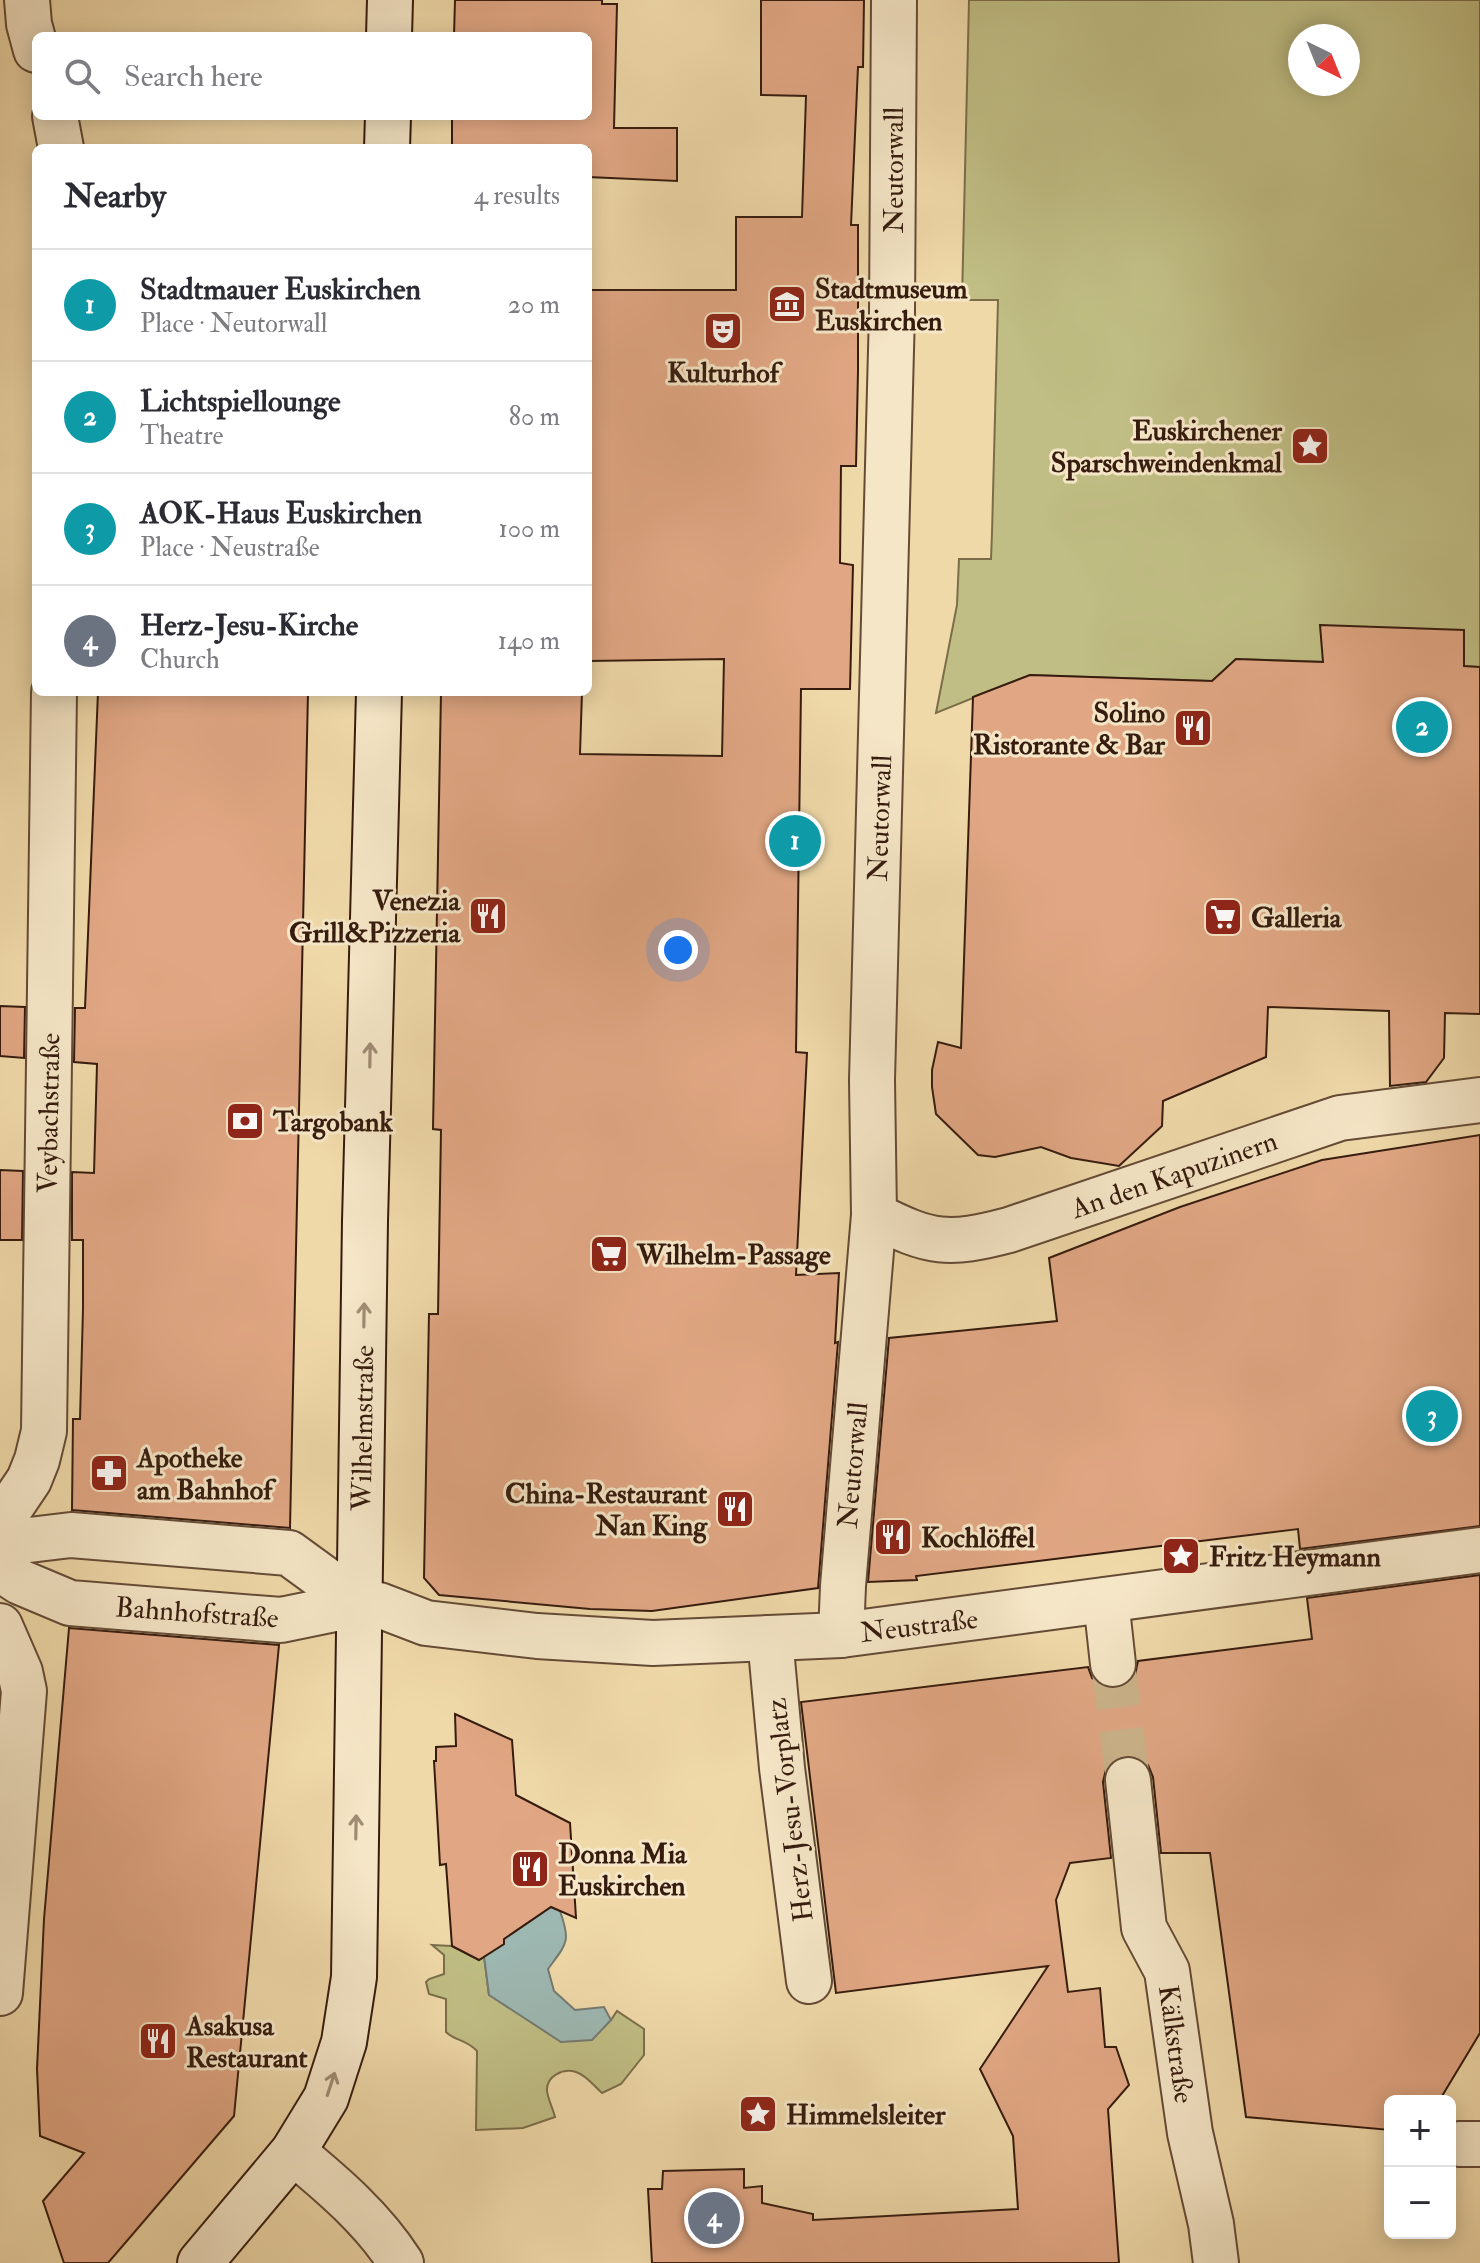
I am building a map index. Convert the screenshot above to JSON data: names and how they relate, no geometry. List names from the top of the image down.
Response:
{
  "streets": {
    "street": [
      "Neutorwall",
      "Veybachstraße",
      "An den Kapuzinern",
      "Wilhelmstraße",
      "Bahnhofstraße",
      "Neustraße",
      "Herz-Jesu-Vorplatz",
      "Kälkstraße"
    ]
  },
  "crossings": [
    ["Neutorwall", "An den Kapuzinern"],
    ["Neutorwall", "Neustraße"],
    ["Wilhelmstraße", "Bahnhofstraße"],
    ["Wilhelmstraße", "Neustraße"],
    ["Bahnhofstraße", "Neustraße"],
    ["Neustraße", "Herz-Jesu-Vorplatz"]
  ],
  "one_way": ["Wilhelmstraße"],
  "places": {
    "museum": ["Stadtmuseum Euskirchen"],
    "theatre": ["Kulturhof"],
    "place": ["Euskirchener Sparschweindenkmal", "Fritz Heymann", "Himmelsleiter"],
    "restaurant": [
      "Solino Ristorante & Bar",
      "Venezia Grill&Pizzeria",
      "China-Restaurant Nan King",
      "Kochlöffel",
      "Donna Mia Euskirchen",
      "Asakusa Restaurant"
    ],
    "supermarket": ["Galleria", "Wilhelm-Passage"],
    "bank": ["Targobank"],
    "pharmacy": ["Apotheke am Bahnhof"]
  },
  "north": "bottom right",
  "page": {
    "search": "Search here",
    "heading": ["Nearby", "4 results"],
    "list": [
      {
        "mark": "1",
        "name": "Stadtmauer Euskirchen",
        "note": "Place · Neutorwall",
        "value": "20 m"
      },
      {
        "mark": "2",
        "name": "Lichtspiellounge",
        "note": "Theatre",
        "value": "80 m"
      },
      {
        "mark": "3",
        "name": "AOK-Haus Euskirchen",
        "note": "Place · Neustraße",
        "value": "100 m"
      },
      {
        "mark": "4",
        "name": "Herz-Jesu-Kirche",
        "note": "Church",
        "value": "140 m"
      }
    ],
    "pins": [
      "2",
      "1",
      "3",
      "4"
    ],
    "map_buttons": ["+", "−"]
  }
}
